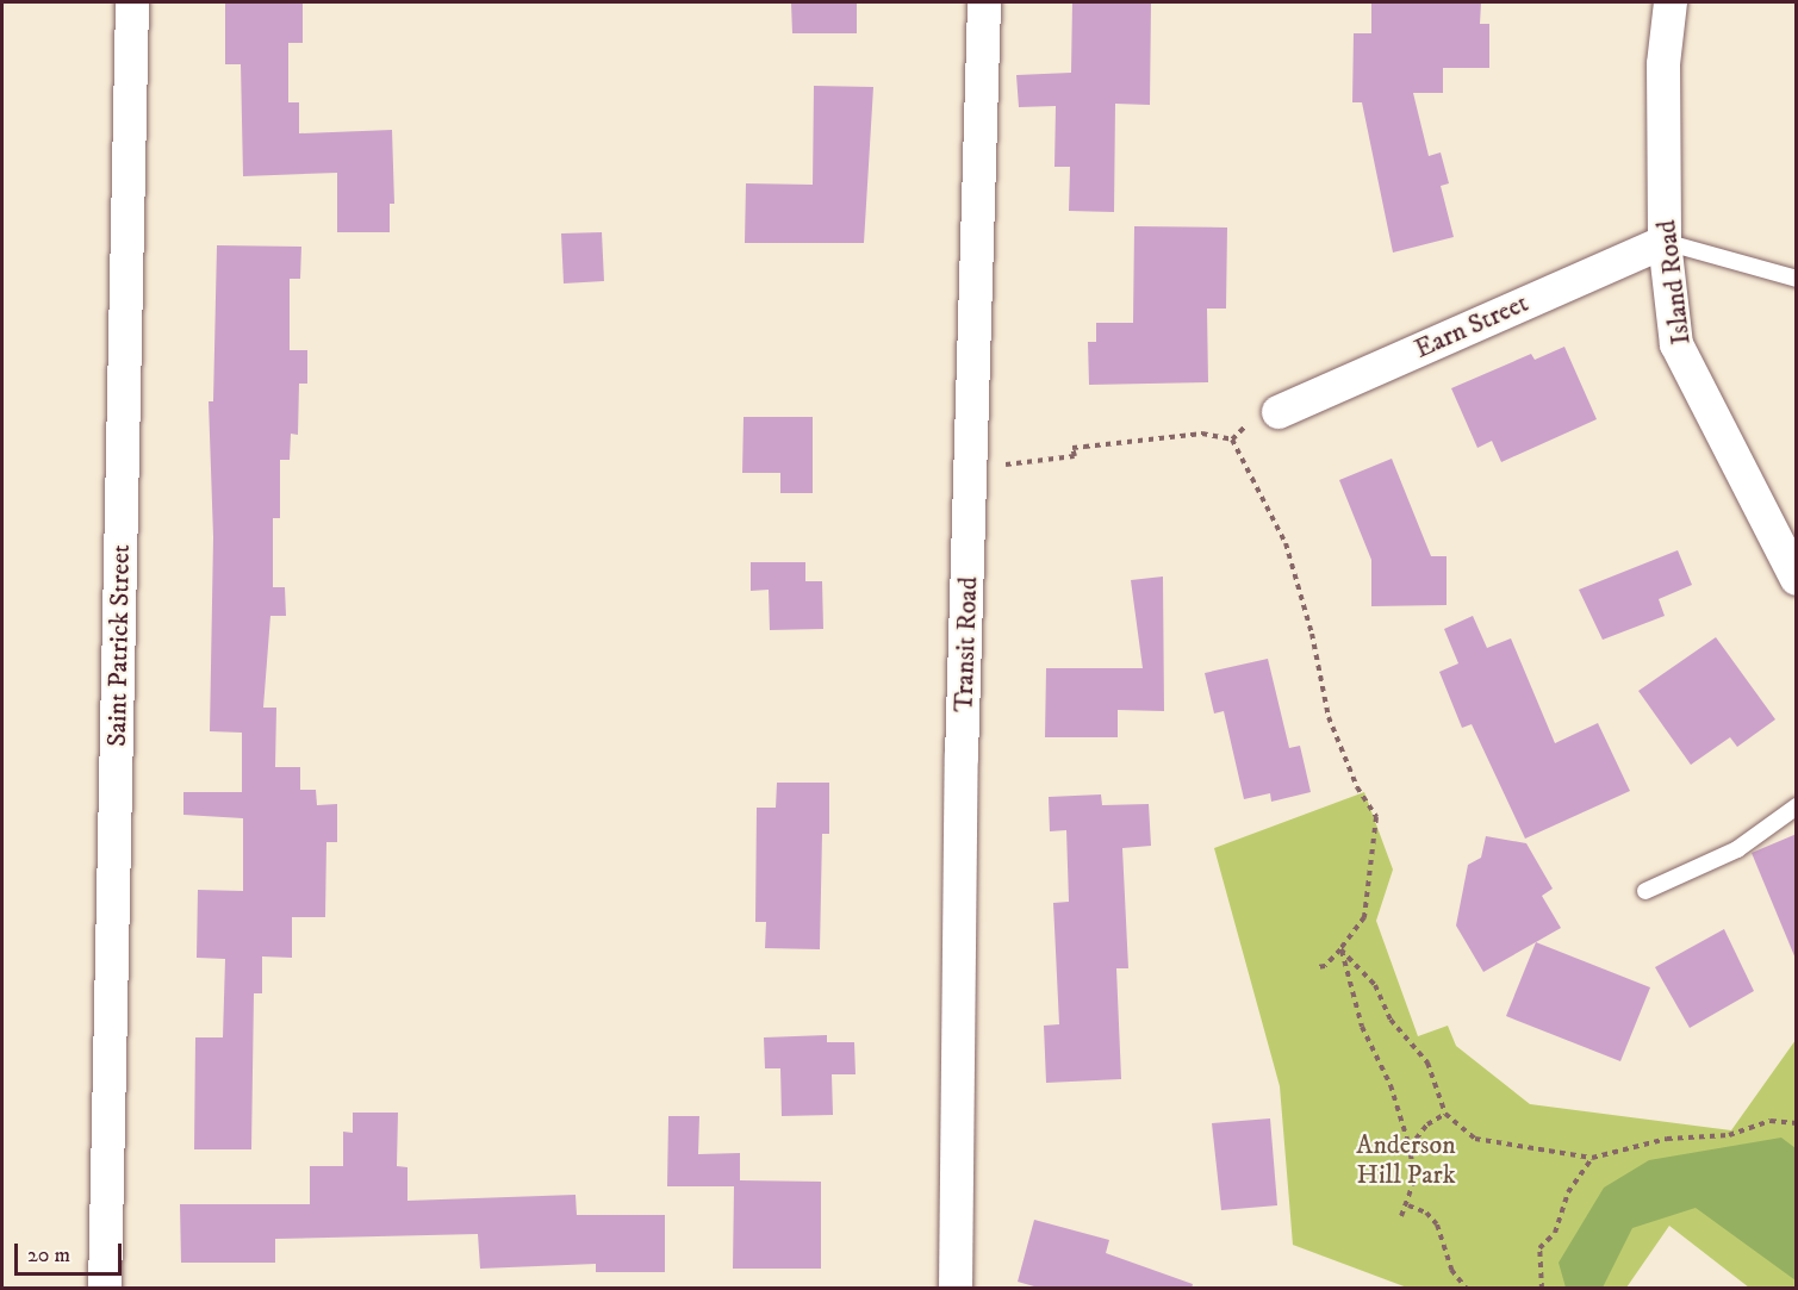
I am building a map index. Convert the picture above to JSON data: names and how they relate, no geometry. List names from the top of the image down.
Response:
{
  "streets": {
    "street": [
      "Island Road",
      "Earn Street",
      "Transit Road",
      "Saint Patrick Street"
    ]
  },
  "crossings": [
    ["Island Road", "Earn Street"]
  ],
  "parks": ["Anderson Hill Park"],
  "scale_bar": "20 m"
}
